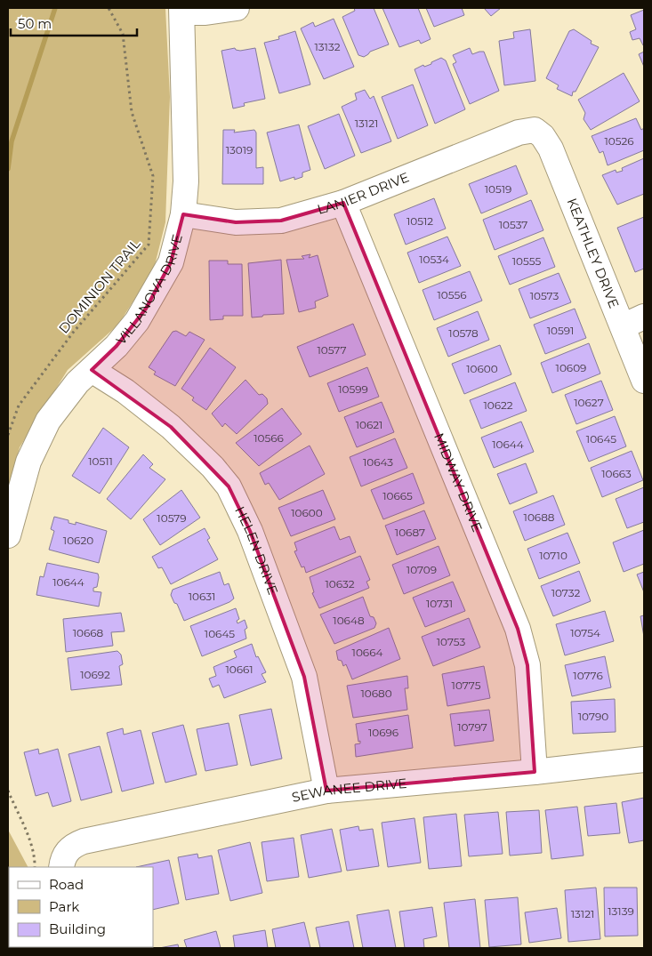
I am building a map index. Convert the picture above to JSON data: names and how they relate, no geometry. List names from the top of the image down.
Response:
{
  "streets": {
    "street": [
      "LANIER DRIVE",
      "KEATHLEY DRIVE",
      "VILLANOVA DRIVE",
      "MIDWAY DRIVE",
      "HELEN DRIVE",
      "SEWANEE DRIVE"
    ],
    "path": ["DOMINION TRAIL"]
  },
  "crossings": [
    ["LANIER DRIVE", "KEATHLEY DRIVE"],
    ["LANIER DRIVE", "VILLANOVA DRIVE"],
    ["LANIER DRIVE", "MIDWAY DRIVE"],
    ["VILLANOVA DRIVE", "HELEN DRIVE"],
    ["MIDWAY DRIVE", "SEWANEE DRIVE"],
    ["HELEN DRIVE", "SEWANEE DRIVE"]
  ],
  "house_numbers": [
    "13132",
    "13121",
    "10526",
    "13019",
    "10519",
    "10512",
    "10537",
    "10534",
    "10555",
    "10556",
    "10573",
    "10591",
    "10578",
    "10577",
    "10609",
    "10600",
    "10599",
    "10627",
    "10622",
    "10621",
    "10566",
    "10645",
    "10644",
    "10511",
    "10643",
    "10663",
    "10665",
    "10600",
    "10688",
    "10579",
    "10687",
    "10620",
    "10710",
    "10709",
    "10644",
    "10632",
    "10732",
    "10631",
    "10731",
    "10648",
    "10668",
    "10754",
    "10645",
    "10753",
    "10664",
    "10661",
    "10692",
    "10776",
    "10775",
    "10680",
    "10790",
    "10797",
    "10696",
    "13139",
    "13121"
  ],
  "legend": ["Road", "Park", "Building"],
  "scale_bar": "50 m"
}
